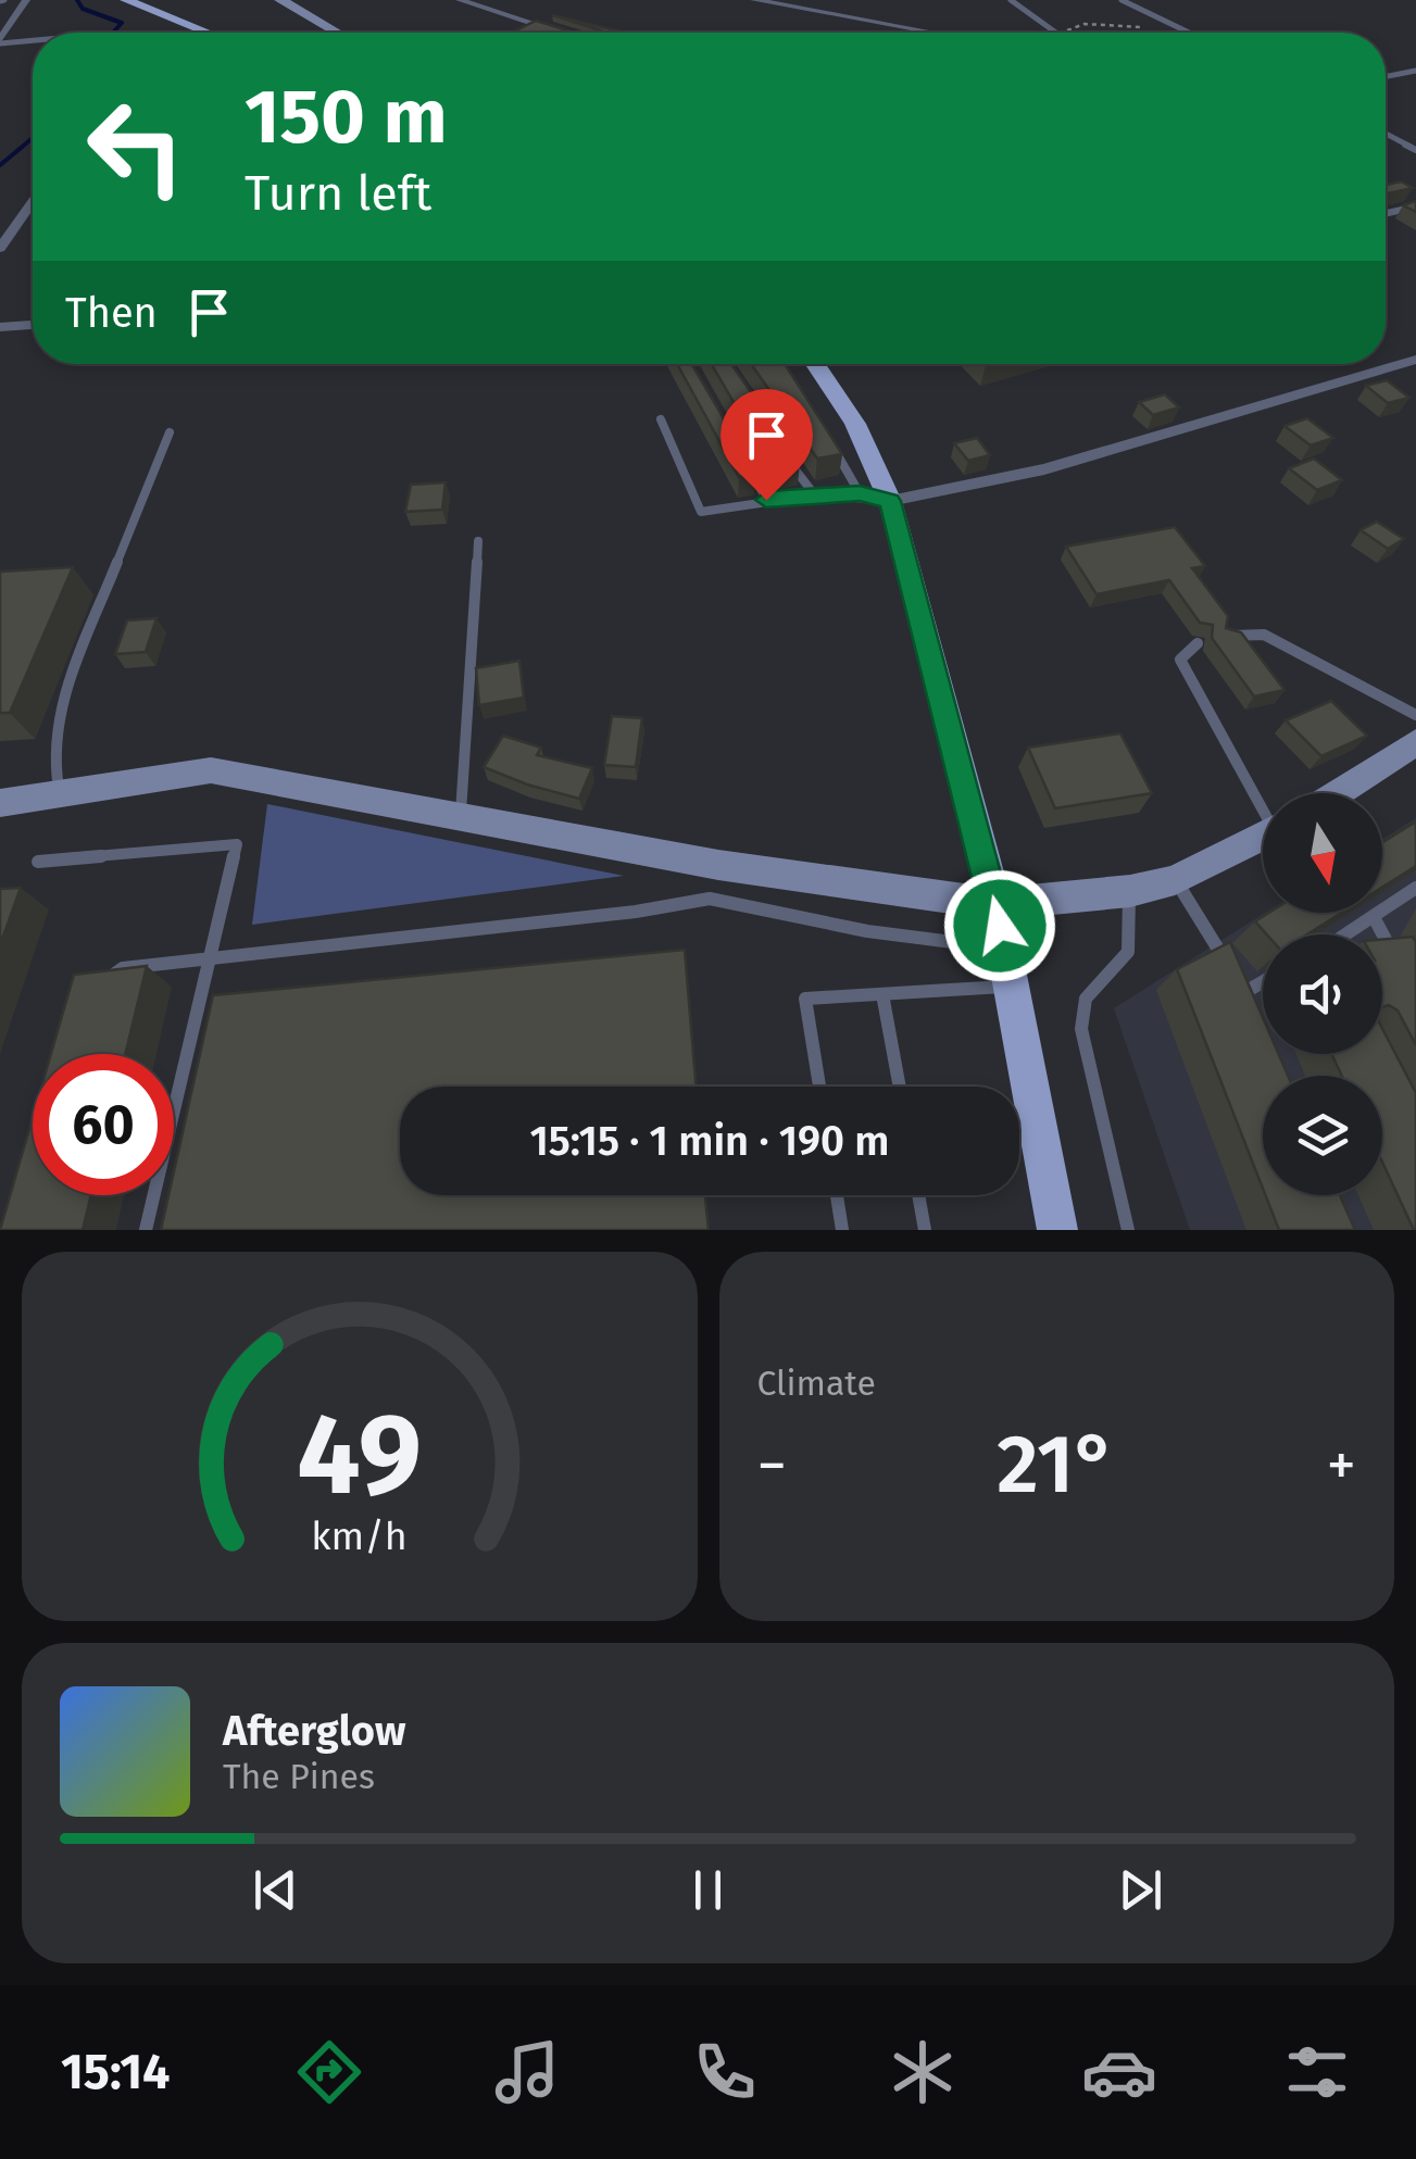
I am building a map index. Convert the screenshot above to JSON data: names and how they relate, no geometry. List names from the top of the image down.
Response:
{
  "north": "bottom",
  "page": {
    "turn": ["150 m", "Turn left"],
    "then": "Then",
    "limit": "60",
    "trip": "15:15 · 1 min · 190 m",
    "tile": "Climate",
    "heat": ["−", "21°", "+"],
    "song": ["Afterglow", "The Pines"],
    "tabs": "15:14",
    "gauge": ["49", "km/h"]
  }
}
